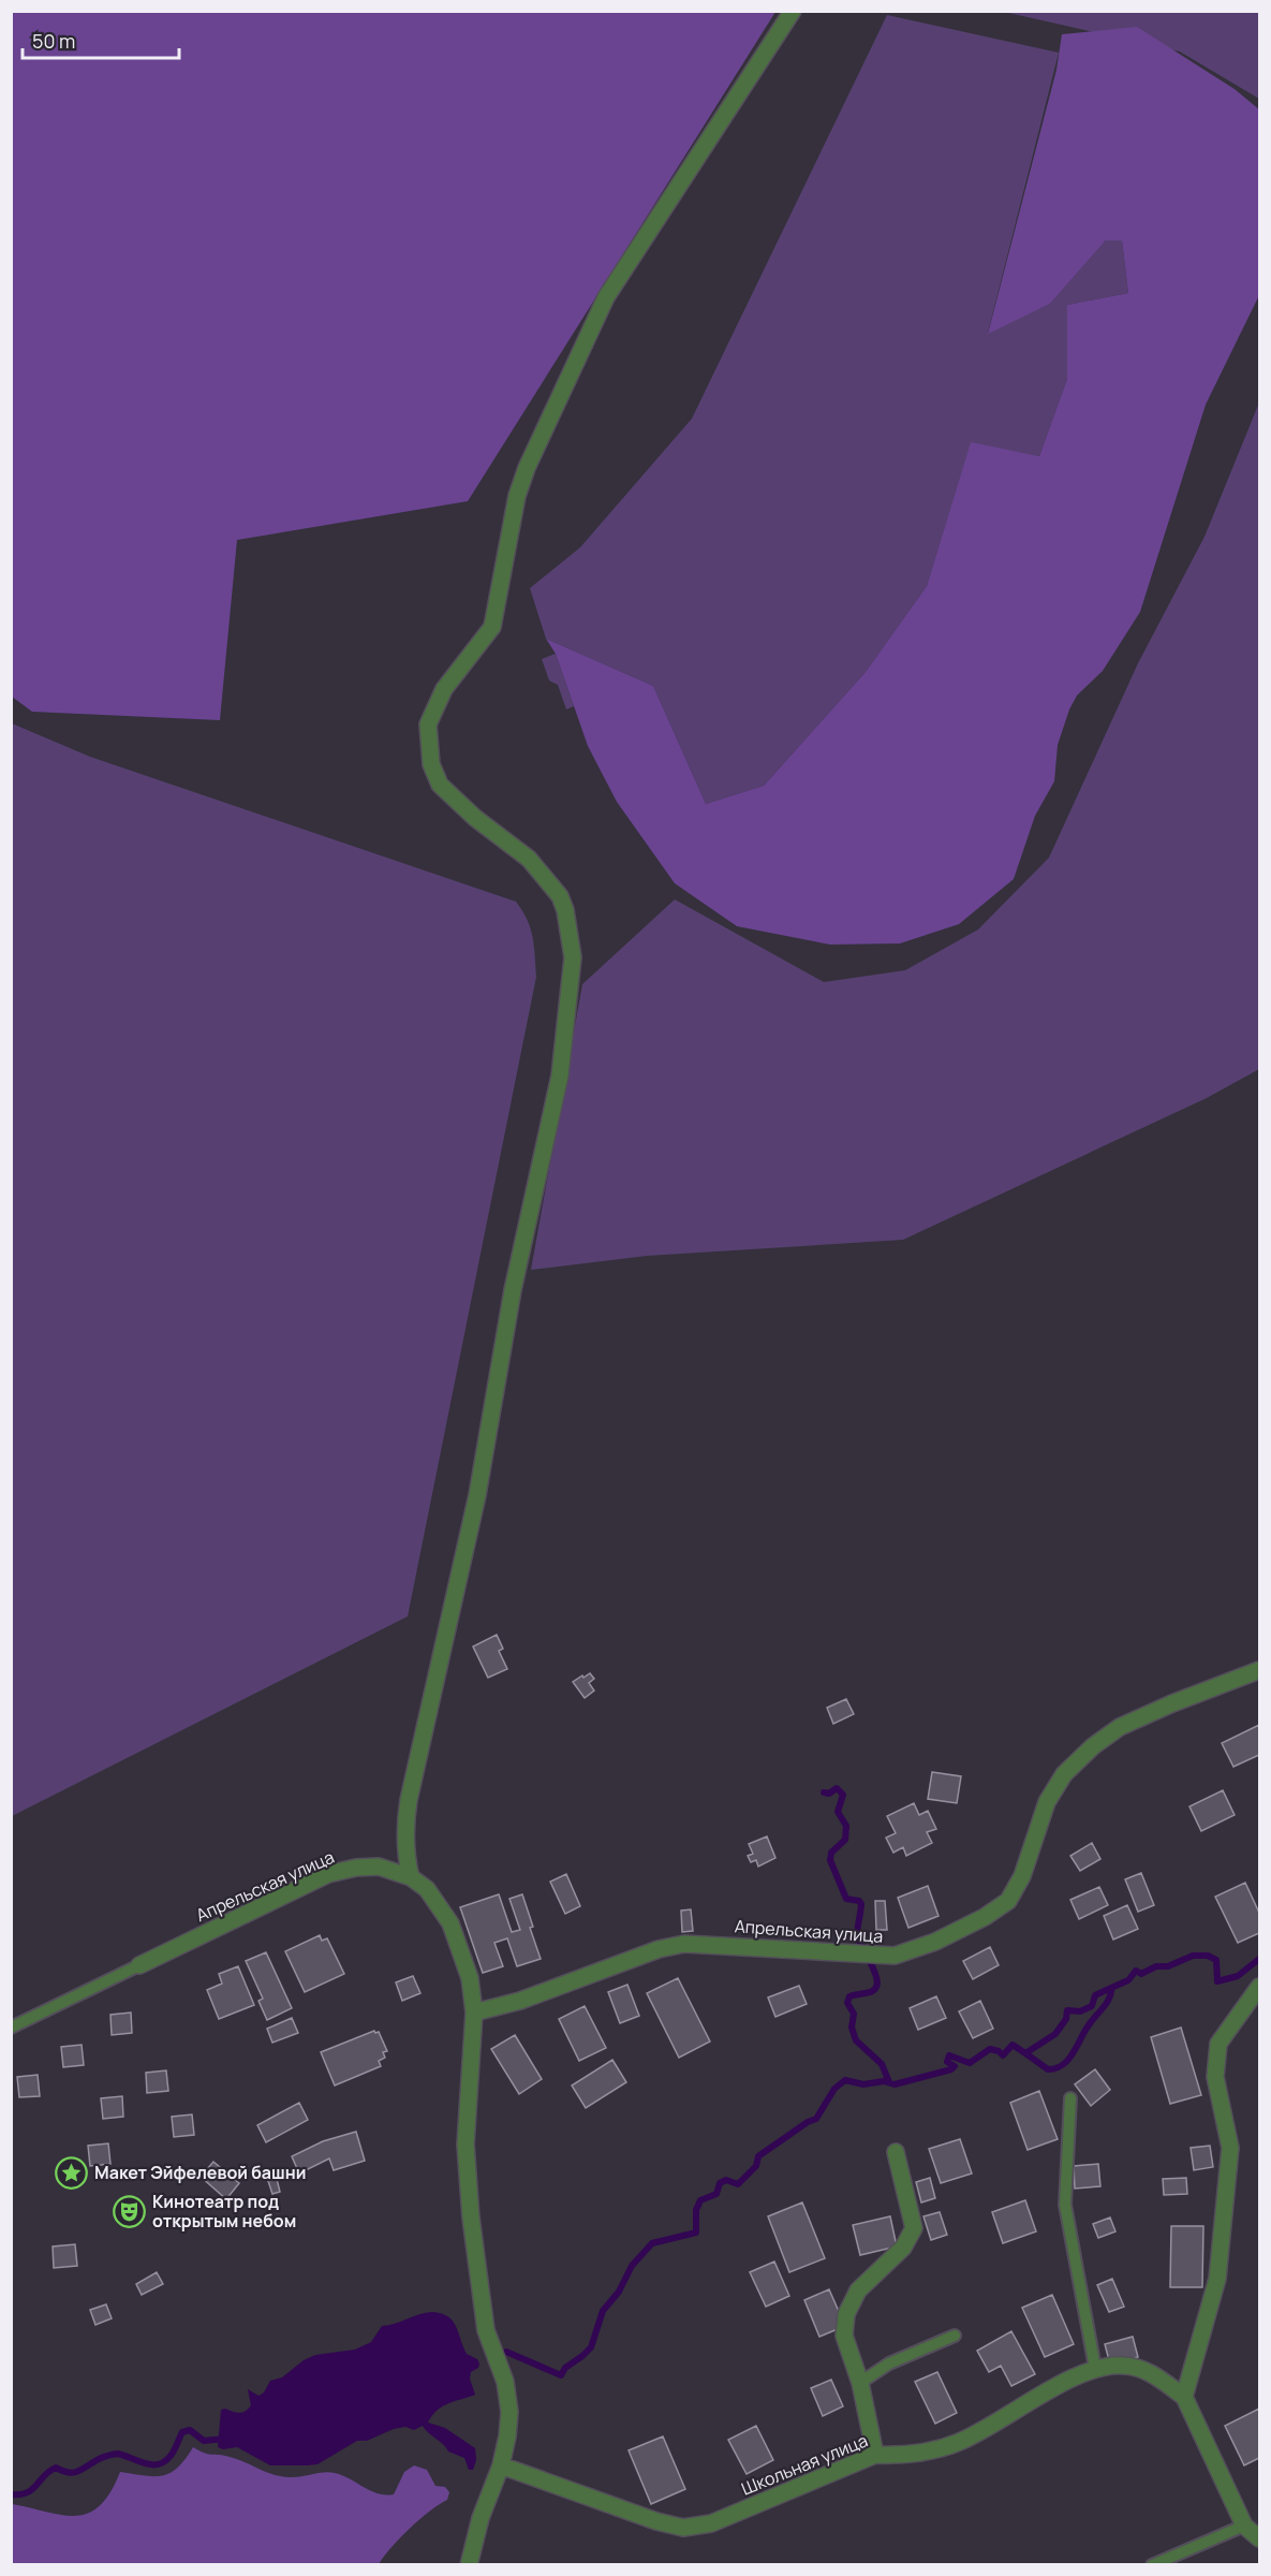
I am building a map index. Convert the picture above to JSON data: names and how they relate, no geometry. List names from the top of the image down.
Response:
{
  "streets": {
    "street": ["Апрельская улица", "Школьная улица"]
  },
  "places": {
    "place": ["Макет Эйфелевой башни"],
    "theatre": ["Кинотеатр под открытым небом"]
  },
  "scale_bar": "50 m"
}
